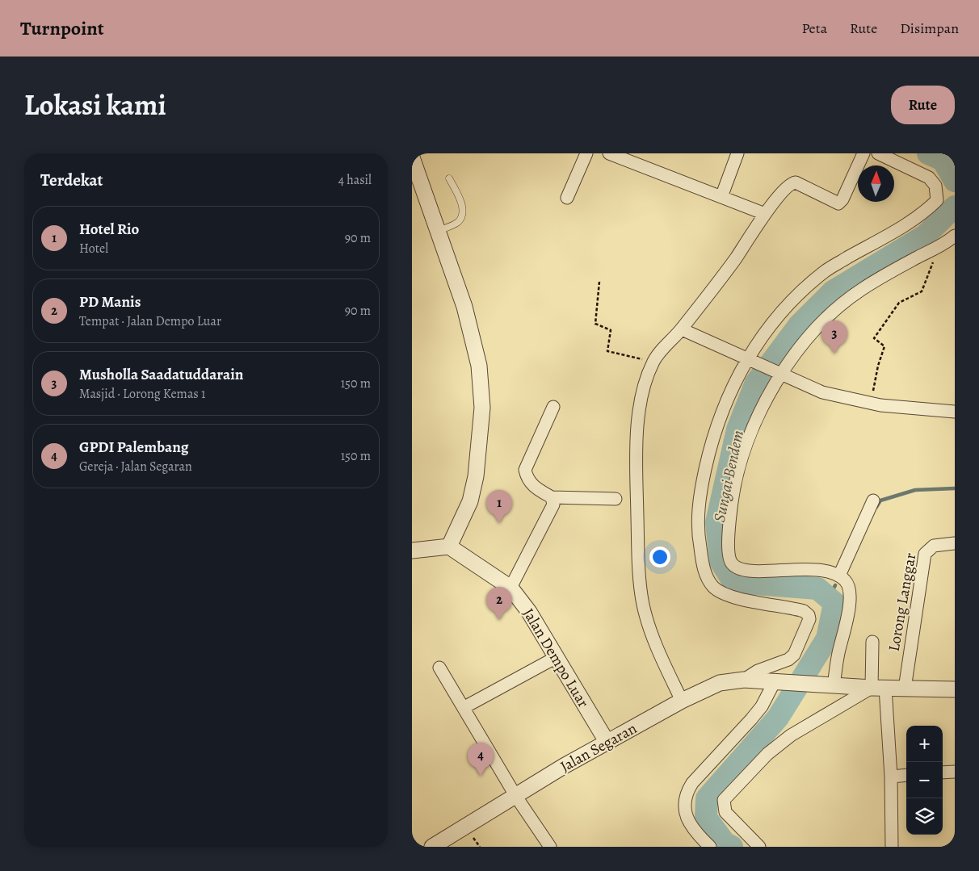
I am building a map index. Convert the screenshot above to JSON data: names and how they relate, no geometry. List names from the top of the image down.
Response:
{
  "streets": {
    "street": ["Lorong Langgar", "Jalan Dempo Luar", "Jalan Segaran"]
  },
  "crossings": [
    ["Lorong Langgar", "Jalan Segaran"],
    ["Jalan Dempo Luar", "Jalan Segaran"]
  ],
  "water": ["Sungai Bendem"],
  "north": "top",
  "page": {
    "header": "Turnpoint",
    "nav": ["Peta", "Rute", "Disimpan"],
    "title": "Lokasi kami",
    "buttons": "Rute",
    "heading": ["Terdekat", "4 hasil"],
    "list": [
      {
        "mark": "1",
        "name": "Hotel Rio",
        "note": "Hotel",
        "value": "90 m"
      },
      {
        "mark": "2",
        "name": "PD Manis",
        "note": "Tempat · Jalan Dempo Luar",
        "value": "90 m"
      },
      {
        "mark": "3",
        "name": "Musholla Saadatuddarain",
        "note": "Masjid · Lorong Kemas 1",
        "value": "150 m"
      },
      {
        "mark": "4",
        "name": "GPDI Palembang",
        "note": "Gereja · Jalan Segaran",
        "value": "150 m"
      }
    ],
    "pins": [
      "3",
      "1",
      "2",
      "4"
    ],
    "map_buttons": ["+", "−"]
  }
}
